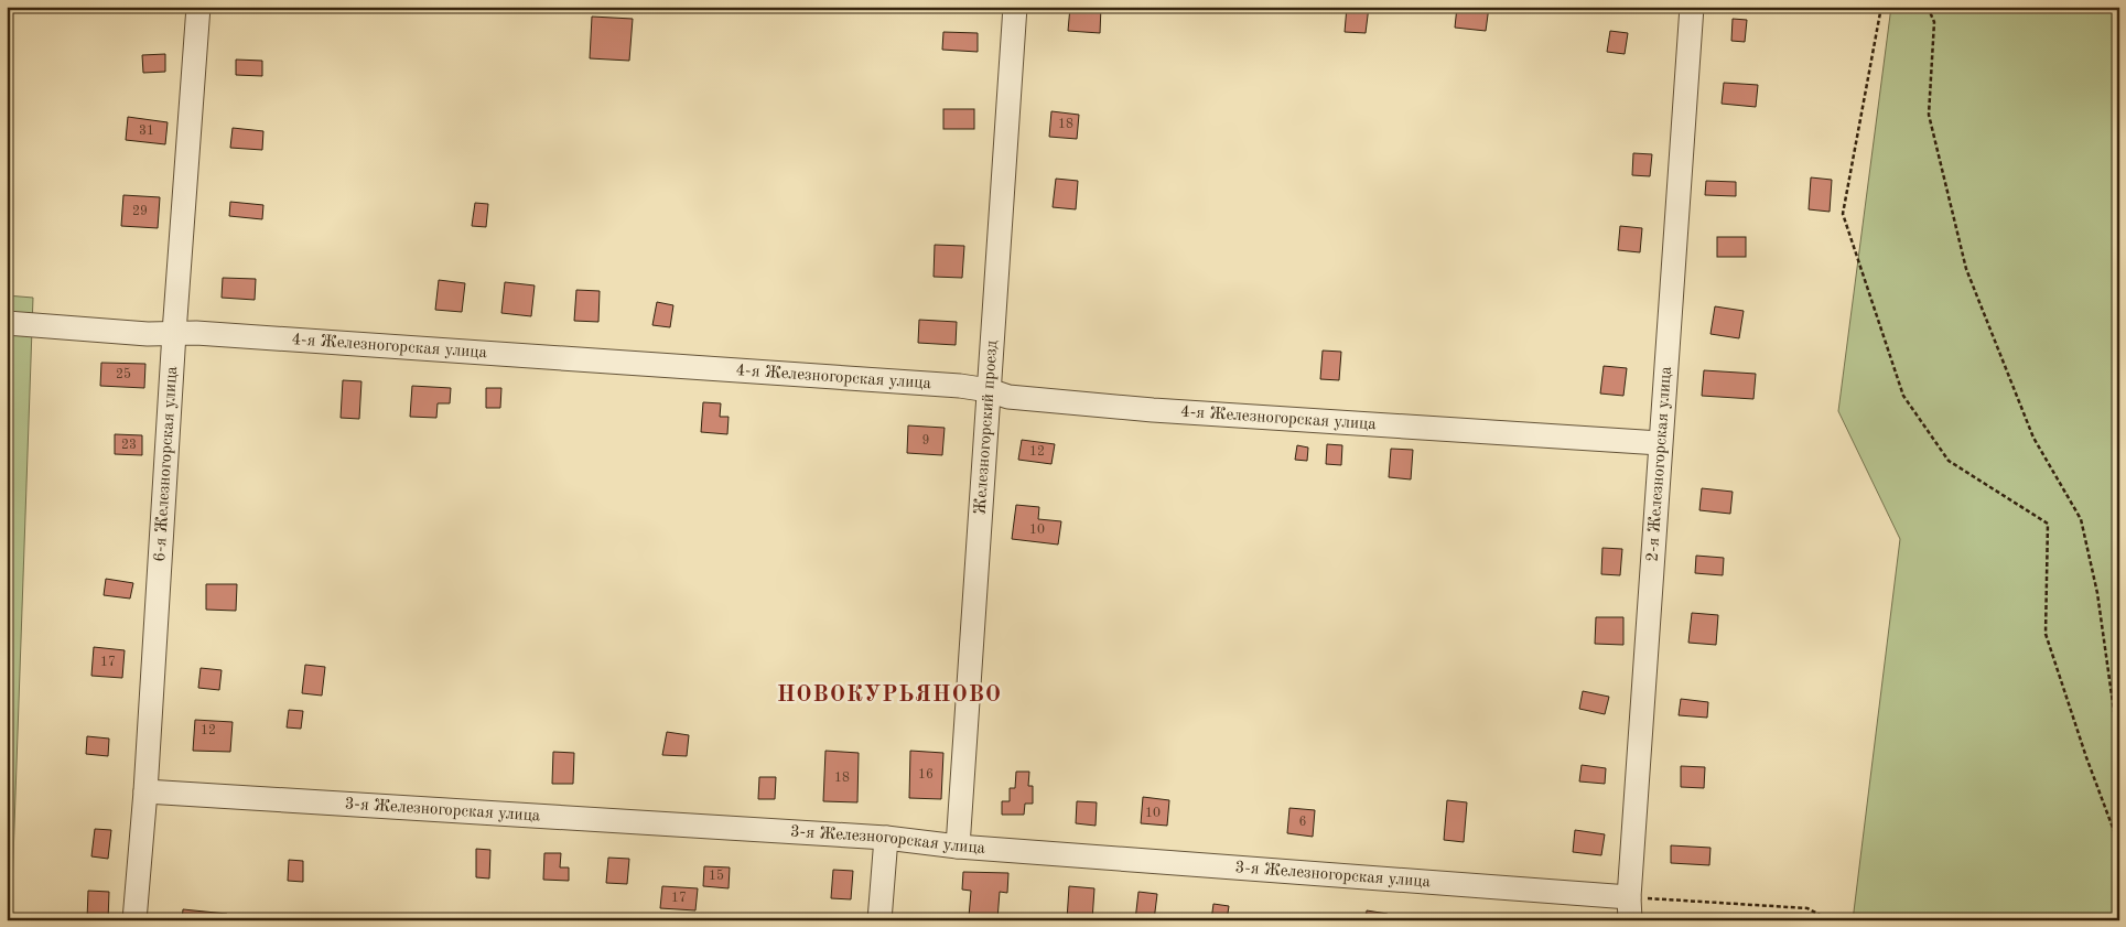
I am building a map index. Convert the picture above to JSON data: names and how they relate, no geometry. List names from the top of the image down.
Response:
{
  "streets": {
    "street": [
      "4-я Железногорская улица",
      "Железногорский проезд",
      "6-я Железногорская улица",
      "2-я Железногорская улица",
      "3-я Железногорская улица"
    ]
  },
  "crossings": [
    ["4-я Железногорская улица", "Железногорский проезд"],
    ["4-я Железногорская улица", "6-я Железногорская улица"],
    ["4-я Железногорская улица", "2-я Железногорская улица"],
    ["Железногорский проезд", "3-я Железногорская улица"],
    ["6-я Железногорская улица", "3-я Железногорская улица"],
    ["2-я Железногорская улица", "3-я Железногорская улица"]
  ],
  "districts": ["НОВОКУРЬЯНОВО"],
  "house_numbers": [
    "18",
    "31",
    "29",
    "25",
    "9",
    "23",
    "12",
    "10",
    "17",
    "12",
    "16",
    "18",
    "10",
    "6",
    "15",
    "17"
  ]
}
